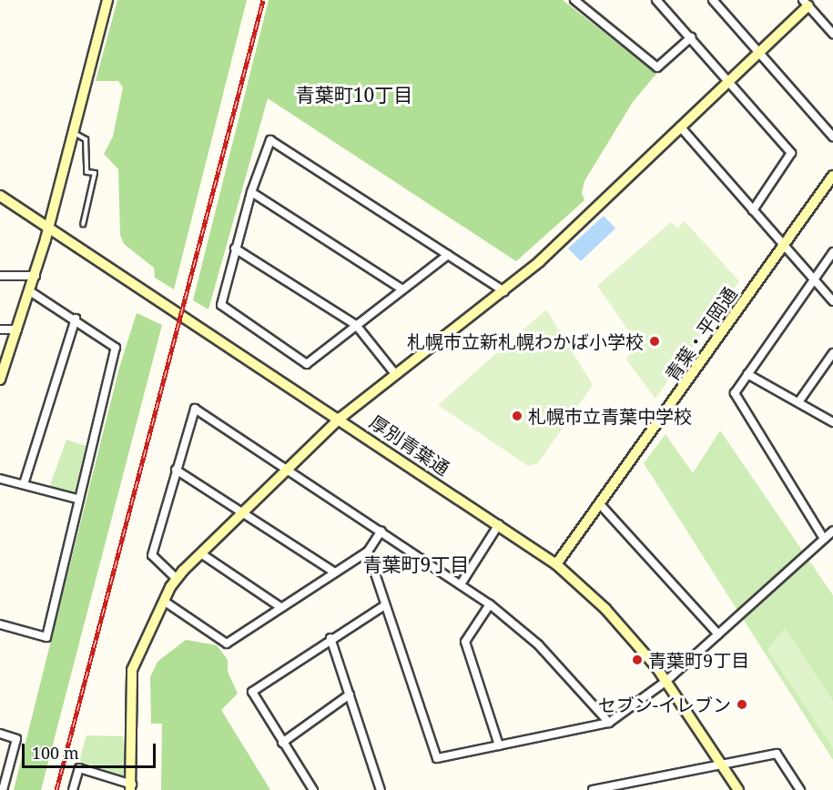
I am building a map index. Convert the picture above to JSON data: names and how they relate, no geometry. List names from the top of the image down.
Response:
{
  "streets": {
    "street": ["青葉・平岡通", "厚別青葉通"]
  },
  "crossings": [
    ["青葉・平岡通", "厚別青葉通"]
  ],
  "districts": ["青葉町10丁目", "青葉町9丁目"],
  "places": [
    "札幌市立新札幌わかば小学校",
    "札幌市立青葉中学校",
    "青葉町9丁目",
    "セブン-イレブン"
  ],
  "scale_bar": "100 m"
}
